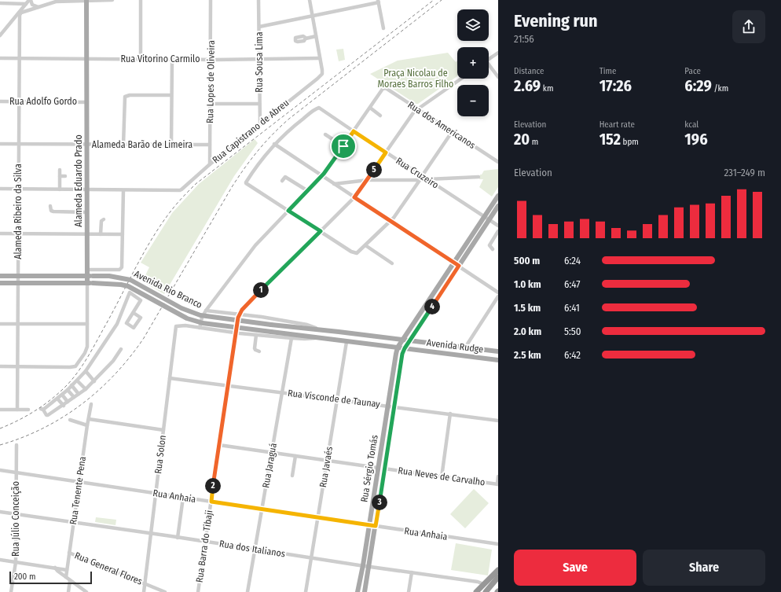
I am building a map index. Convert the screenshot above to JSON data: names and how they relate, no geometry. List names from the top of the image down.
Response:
{
  "streets": {
    "main road": [
      "Alameda Eduardo Prado",
      "Avenida Rio Branco",
      "Avenida Rudge",
      "Rua Sérgio Tomás"
    ],
    "street": [
      "Rua Vitorino Carmilo",
      "Rua Sousa Lima",
      "Rua Lopes de Oliveira",
      "Rua Adolfo Gordo",
      "Rua dos Americanos",
      "Rua Capistrano de Abreu",
      "Alameda Barão de Limeira",
      "Rua Cruzeiro",
      "Alameda Ribeiro da Silva",
      "Rua Visconde de Taunay",
      "Rua Solon",
      "Rua Jaraguá",
      "Rua Javaés",
      "Rua Neves de Carvalho",
      "Rua Tenente Pena",
      "Rua Anhaia",
      "Rua Júlio Conceição",
      "Rua Barra do Tibaji",
      "Rua dos Italianos",
      "Rua General Flores"
    ]
  },
  "crossings": [
    ["Rua Vitorino Carmilo", "Rua Sousa Lima"],
    ["Rua Vitorino Carmilo", "Rua Lopes de Oliveira"],
    ["Rua Vitorino Carmilo", "Rua Capistrano de Abreu"],
    ["Rua Vitorino Carmilo", "Alameda Eduardo Prado"],
    ["Rua Vitorino Carmilo", "Alameda Ribeiro da Silva"],
    ["Rua Sousa Lima", "Rua Capistrano de Abreu"],
    ["Rua Lopes de Oliveira", "Rua Capistrano de Abreu"],
    ["Rua Lopes de Oliveira", "Alameda Barão de Limeira"],
    ["Rua Adolfo Gordo", "Alameda Eduardo Prado"],
    ["Rua Adolfo Gordo", "Alameda Ribeiro da Silva"],
    ["Alameda Barão de Limeira", "Alameda Eduardo Prado"],
    ["Alameda Barão de Limeira", "Alameda Ribeiro da Silva"],
    ["Rua Cruzeiro", "Rua Sérgio Tomás"],
    ["Alameda Eduardo Prado", "Alameda Ribeiro da Silva"],
    ["Alameda Eduardo Prado", "Avenida Rio Branco"],
    ["Alameda Ribeiro da Silva", "Avenida Rio Branco"],
    ["Avenida Rio Branco", "Avenida Rudge"],
    ["Avenida Rudge", "Rua Solon"],
    ["Avenida Rudge", "Rua Jaraguá"],
    ["Avenida Rudge", "Rua Javaés"],
    ["Avenida Rudge", "Rua Sérgio Tomás"],
    ["Avenida Rudge", "Rua Barra do Tibaji"],
    ["Rua Visconde de Taunay", "Rua Solon"],
    ["Rua Visconde de Taunay", "Rua Jaraguá"],
    ["Rua Visconde de Taunay", "Rua Javaés"],
    ["Rua Visconde de Taunay", "Rua Sérgio Tomás"],
    ["Rua Visconde de Taunay", "Rua Barra do Tibaji"],
    ["Rua Solon", "Rua Anhaia"],
    ["Rua Solon", "Rua dos Italianos"],
    ["Rua Solon", "Rua General Flores"],
    ["Rua Jaraguá", "Rua Anhaia"],
    ["Rua Jaraguá", "Rua dos Italianos"],
    ["Rua Javaés", "Rua Anhaia"],
    ["Rua Javaés", "Rua dos Italianos"],
    ["Rua Sérgio Tomás", "Rua Neves de Carvalho"],
    ["Rua Sérgio Tomás", "Rua Anhaia"],
    ["Rua Sérgio Tomás", "Rua dos Italianos"],
    ["Rua Tenente Pena", "Rua Anhaia"],
    ["Rua Tenente Pena", "Rua dos Italianos"],
    ["Rua Tenente Pena", "Rua General Flores"],
    ["Rua Anhaia", "Rua Júlio Conceição"],
    ["Rua Anhaia", "Rua Barra do Tibaji"],
    ["Rua Júlio Conceição", "Rua dos Italianos"],
    ["Rua Barra do Tibaji", "Rua dos Italianos"]
  ],
  "parks": ["Praça Nicolau de Moraes Barros Filho"],
  "scale_bar": "200 m",
  "page": {
    "heading": ["Evening run", "21:56"],
    "map_buttons": ["+", "−"],
    "stats": [
      ["Distance", "2.69 km"],
      ["Time", "17:26"],
      ["Pace", "6:29 /km"],
      ["Elevation", "20 m"],
      ["Heart rate", "152 bpm"],
      ["kcal", "196"]
    ],
    "chart": ["Elevation", "231–249 m"],
    "pins": [
      "5",
      "1",
      "4",
      "2",
      "3"
    ],
    "list": [
      {
        "name": "500 m",
        "note": "6:24"
      },
      {
        "name": "1.0 km",
        "note": "6:47"
      },
      {
        "name": "1.5 km",
        "note": "6:41"
      },
      {
        "name": "2.0 km",
        "note": "5:50"
      },
      {
        "name": "2.5 km",
        "note": "6:42"
      }
    ],
    "buttons": ["Save", "Share"],
    "scale": "200 m"
  }
}
